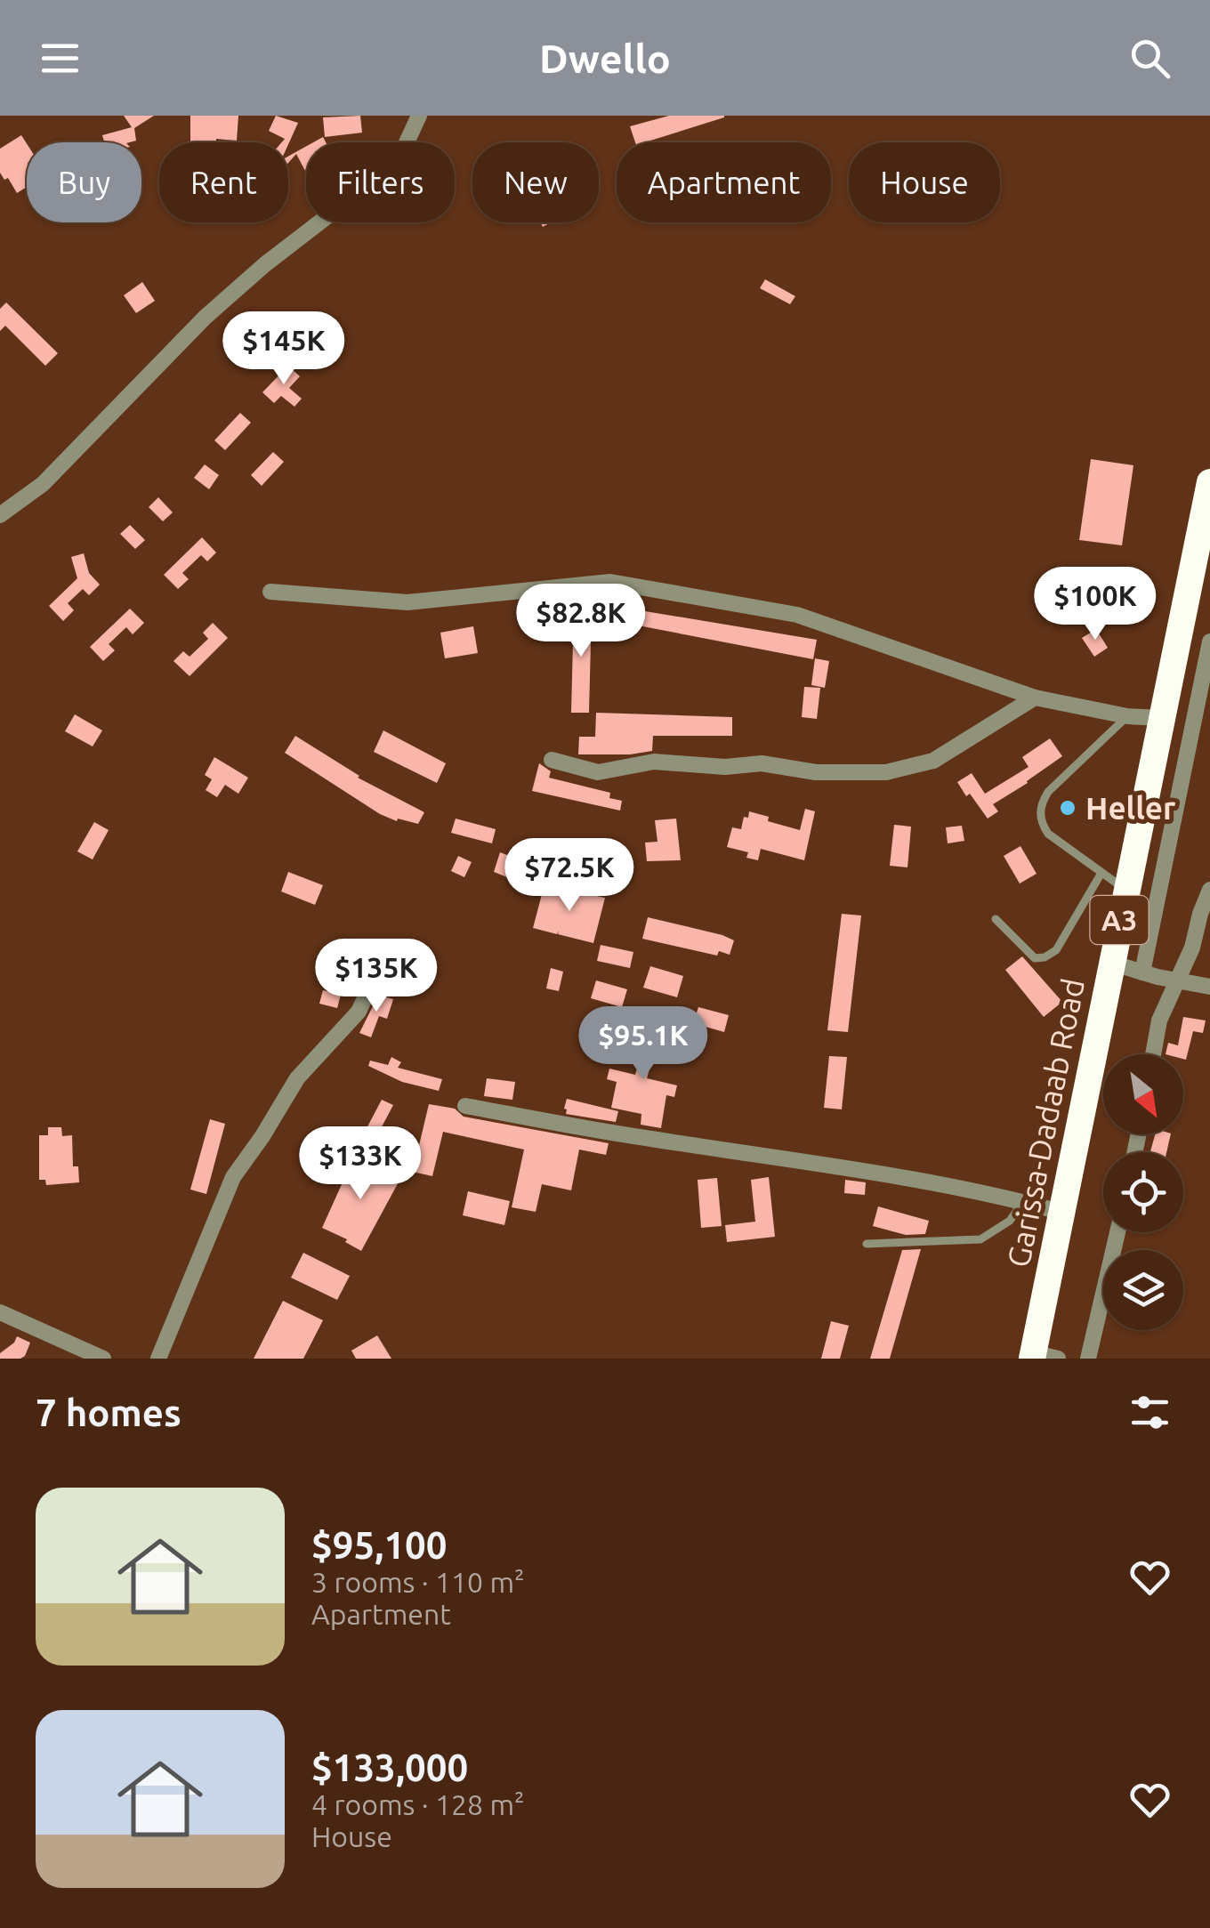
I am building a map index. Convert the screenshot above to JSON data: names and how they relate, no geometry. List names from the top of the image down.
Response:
{
  "streets": {
    "highway": ["A3", "Garissa-Dadaab Road"]
  },
  "places": ["Heller"],
  "north": "bottom right",
  "page": {
    "header": "Dwello",
    "chip": [
      "Buy",
      "Rent",
      "Filters",
      "New",
      "Apartment",
      "House"
    ],
    "price": [
      "$145K",
      "$100K",
      "$82.8K",
      "$72.5K",
      "$135K",
      "$95.1K",
      "$133K"
    ],
    "heading": "7 homes",
    "list": [
      {
        "name": "$95,100",
        "note": "3 rooms · 110 m² · Apartment"
      },
      {
        "name": "$133,000",
        "note": "4 rooms · 128 m² · House"
      }
    ]
  }
}
